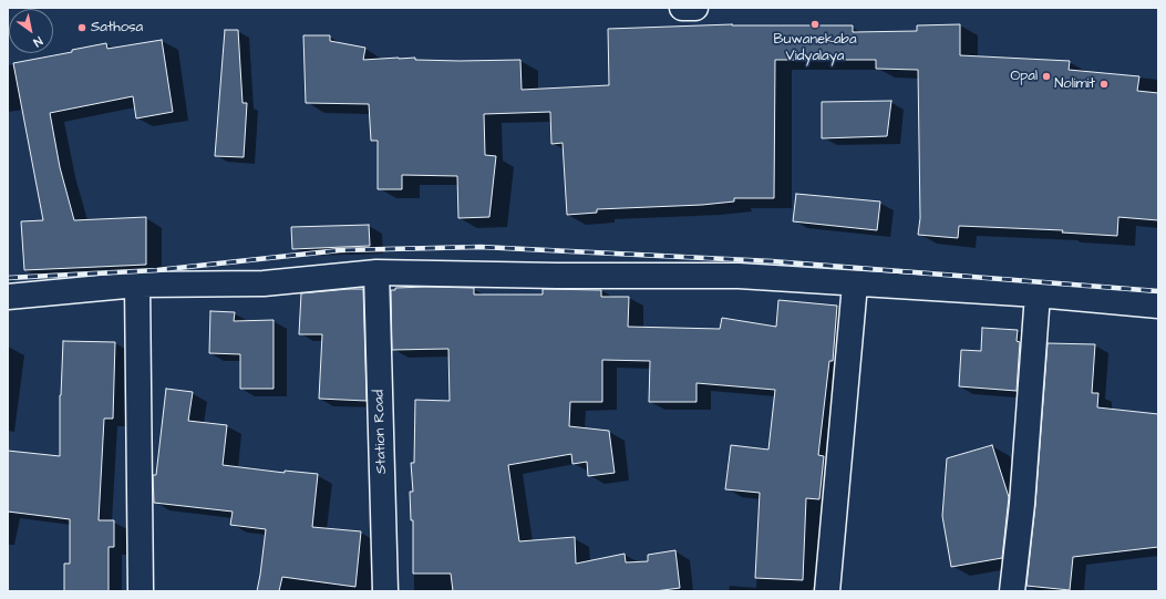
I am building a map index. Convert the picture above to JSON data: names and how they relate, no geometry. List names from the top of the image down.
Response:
{
  "streets": {
    "street": ["Station Road"]
  },
  "places": [
    "Buwanekaba Vidyalaya",
    "Sathosa",
    "Opal",
    "Nolimit"
  ],
  "north": "bottom right"
}
